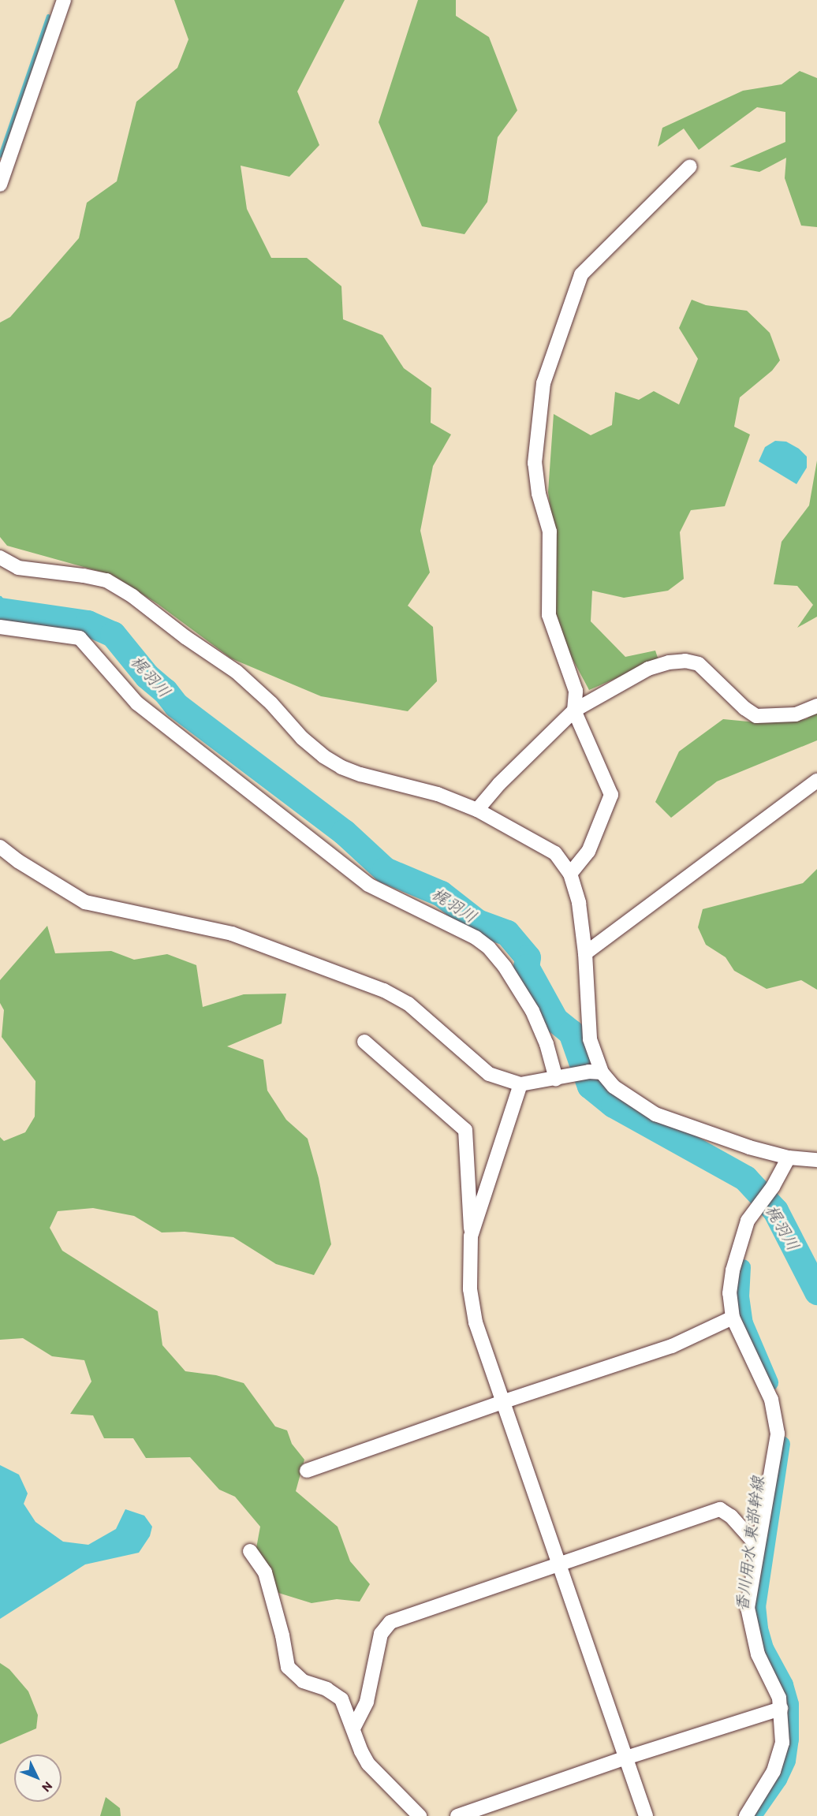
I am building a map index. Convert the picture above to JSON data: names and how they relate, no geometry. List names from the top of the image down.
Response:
{
  "water": ["梶羽川", "香川用水 東部幹線"],
  "north": "bottom right"
}
